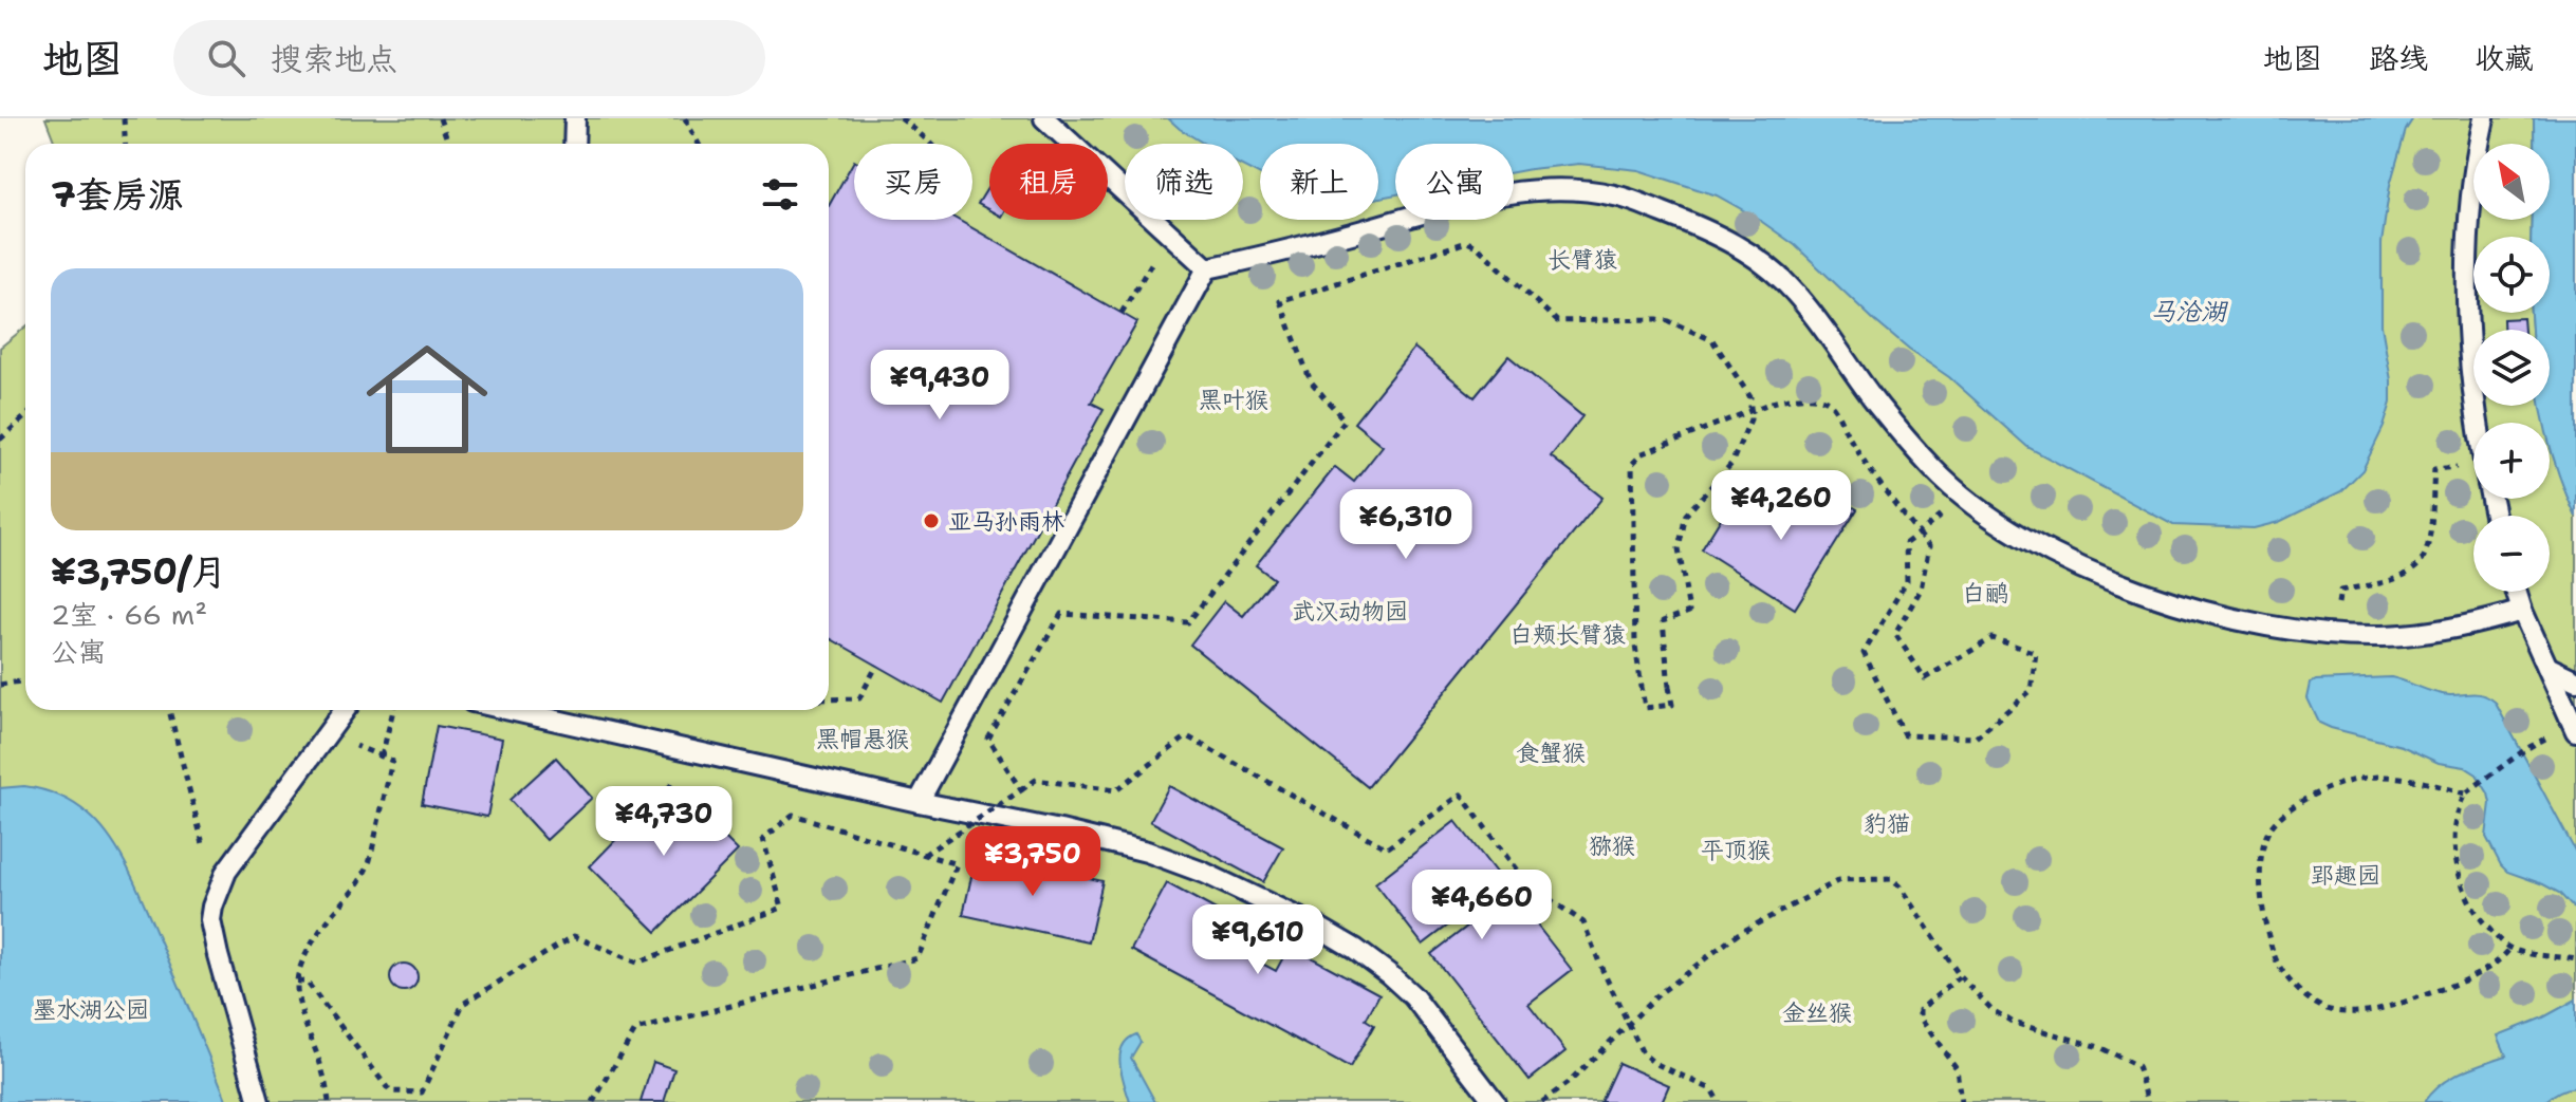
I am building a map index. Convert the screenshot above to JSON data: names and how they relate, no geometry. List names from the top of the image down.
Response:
{
  "water": ["马沧湖"],
  "parks": [
    "长臂猿",
    "黑叶猴",
    "白鹂",
    "武汉动物园",
    "白颊长臂猿",
    "黑帽悬猴",
    "食蟹猴",
    "豹猫",
    "猕猴",
    "平顶猴",
    "郢趣园",
    "墨水湖公园",
    "金丝猴"
  ],
  "places": ["亚马孙雨林"],
  "north": "top left",
  "page": {
    "header": "地图",
    "search": "搜索地点",
    "nav": ["地图", "路线", "收藏"],
    "map_buttons": ["+", "−"],
    "chip": [
      "买房",
      "租房",
      "筛选",
      "新上",
      "公寓"
    ],
    "heading": "7套房源",
    "list": [
      {
        "name": "¥3,750/月",
        "note": "2室 · 66 m² · 公寓"
      }
    ],
    "price": [
      "¥9,430",
      "¥4,260",
      "¥6,310",
      "¥4,730",
      "¥3,750",
      "¥4,660",
      "¥9,610"
    ]
  }
}
